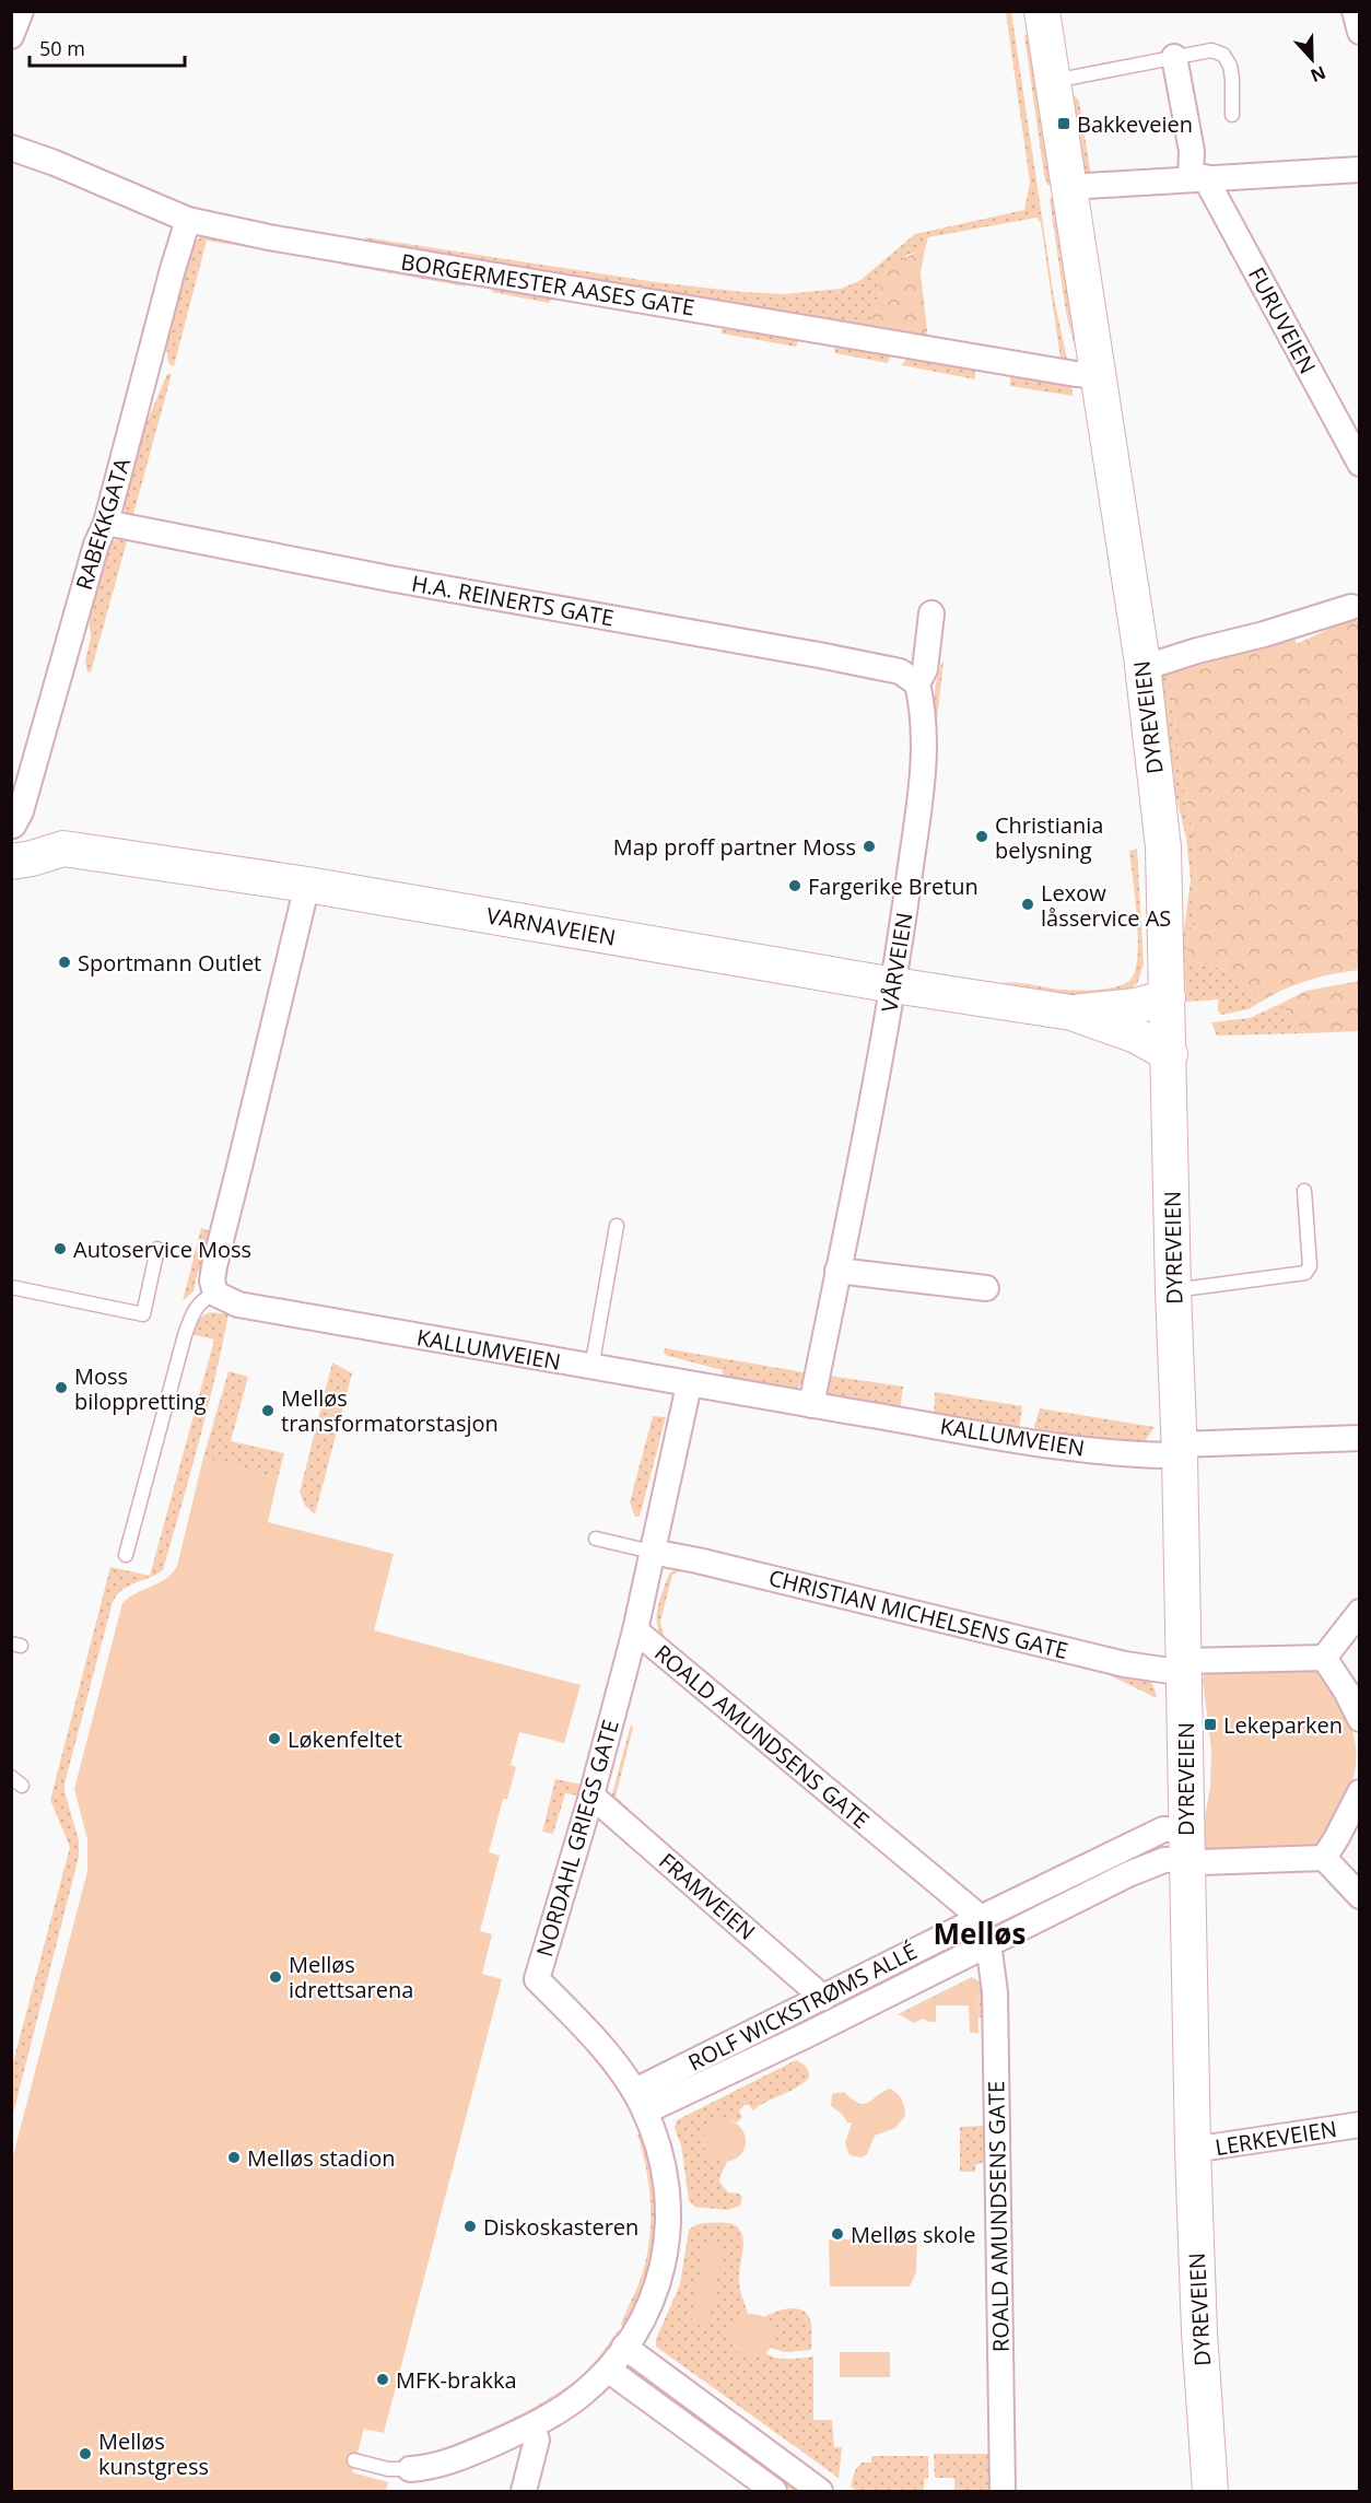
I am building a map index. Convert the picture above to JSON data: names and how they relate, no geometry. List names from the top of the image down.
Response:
{
  "streets": {
    "main road": ["DYREVEIEN", "VARNAVEIEN"],
    "street": [
      "BORGERMESTER AASES GATE",
      "FURUVEIEN",
      "RABEKKGATA",
      "H.A. REINERTS GATE",
      "VÅRVEIEN",
      "KALLUMVEIEN",
      "CHRISTIAN MICHELSENS GATE",
      "ROALD AMUNDSENS GATE",
      "NORDAHL GRIEGS GATE",
      "FRAMVEIEN",
      "ROLF WICKSTRØMS ALLÉ",
      "LERKEVEIEN"
    ]
  },
  "crossings": [
    ["BORGERMESTER AASES GATE", "RABEKKGATA"],
    ["BORGERMESTER AASES GATE", "DYREVEIEN"],
    ["RABEKKGATA", "H.A. REINERTS GATE"],
    ["H.A. REINERTS GATE", "VÅRVEIEN"],
    ["DYREVEIEN", "KALLUMVEIEN"],
    ["DYREVEIEN", "CHRISTIAN MICHELSENS GATE"],
    ["DYREVEIEN", "ROLF WICKSTRØMS ALLÉ"],
    ["DYREVEIEN", "LERKEVEIEN"],
    ["VARNAVEIEN", "VÅRVEIEN"],
    ["VÅRVEIEN", "KALLUMVEIEN"],
    ["KALLUMVEIEN", "NORDAHL GRIEGS GATE"],
    ["CHRISTIAN MICHELSENS GATE", "NORDAHL GRIEGS GATE"],
    ["ROALD AMUNDSENS GATE", "NORDAHL GRIEGS GATE"],
    ["ROALD AMUNDSENS GATE", "ROLF WICKSTRØMS ALLÉ"],
    ["NORDAHL GRIEGS GATE", "FRAMVEIEN"],
    ["NORDAHL GRIEGS GATE", "ROLF WICKSTRØMS ALLÉ"],
    ["FRAMVEIEN", "ROLF WICKSTRØMS ALLÉ"]
  ],
  "districts": ["Melløs"],
  "places": {
    "transit": ["Bakkeveien", "Lekeparken"],
    "other": [
      "Christiania belysning",
      "Map proff partner Moss",
      "Fargerike Bretun",
      "Lexow låsservice AS",
      "Sportmann Outlet",
      "Autoservice Moss",
      "Moss biloppretting",
      "Melløs transformatorstasjon",
      "Løkenfeltet",
      "Melløs idrettsarena",
      "Melløs stadion",
      "Diskoskasteren",
      "Melløs skole",
      "MFK-brakka",
      "Melløs kunstgress"
    ]
  },
  "scale_bar": "50 m",
  "north": "bottom"
}
